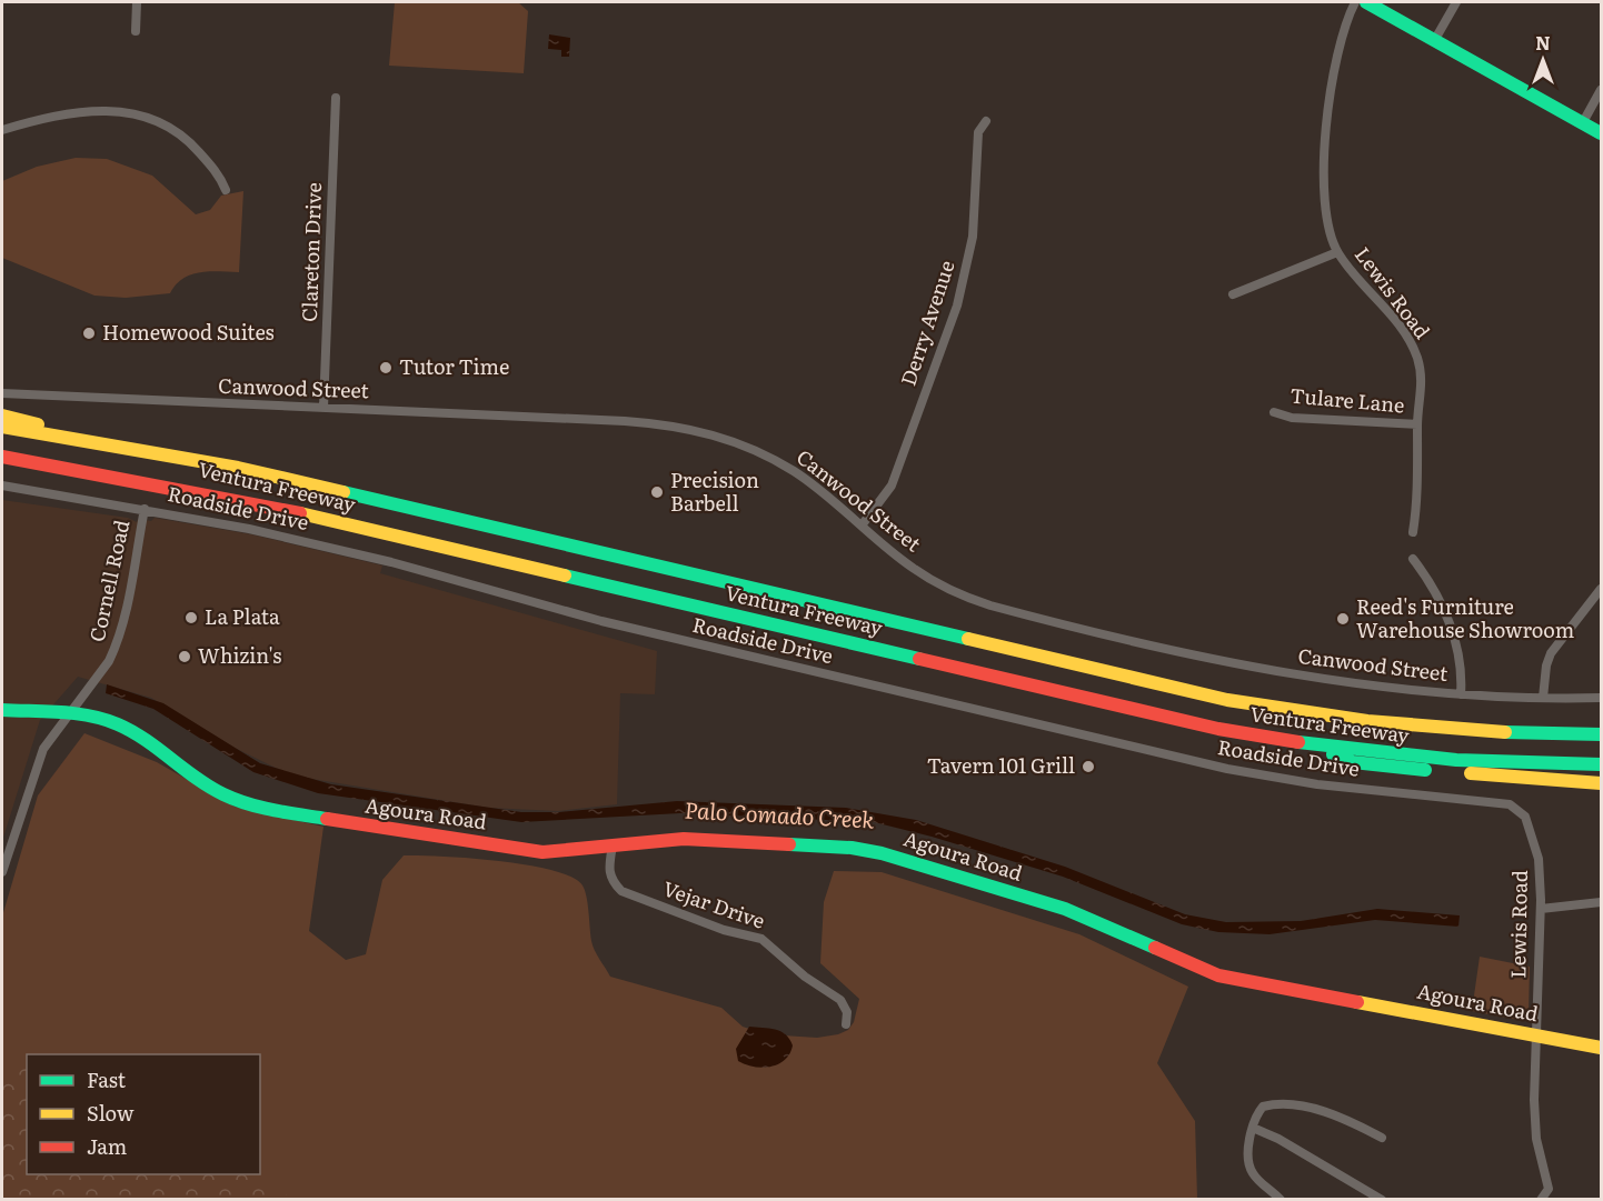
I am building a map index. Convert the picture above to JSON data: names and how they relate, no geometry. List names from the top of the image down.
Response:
{
  "streets": {
    "main road": ["Ventura Freeway", "Agoura Road"],
    "street": [
      "Clareton Drive",
      "Lewis Road",
      "Derry Avenue",
      "Canwood Street",
      "Tulare Lane",
      "Roadside Drive",
      "Cornell Road",
      "Vejar Drive"
    ]
  },
  "crossings": [
    ["Clareton Drive", "Canwood Street"],
    ["Lewis Road", "Tulare Lane"],
    ["Lewis Road", "Roadside Drive"],
    ["Lewis Road", "Agoura Road"],
    ["Derry Avenue", "Canwood Street"],
    ["Roadside Drive", "Cornell Road"],
    ["Cornell Road", "Agoura Road"],
    ["Agoura Road", "Vejar Drive"]
  ],
  "water": ["Palo Comado Creek"],
  "places": [
    "Homewood Suites",
    "Tutor Time",
    "Precision Barbell",
    "La Plata",
    "Reed's Furniture Warehouse Showroom",
    "Whizin's",
    "Tavern 101 Grill"
  ],
  "legend": ["Fast", "Slow", "Jam"],
  "north": "top"
}
